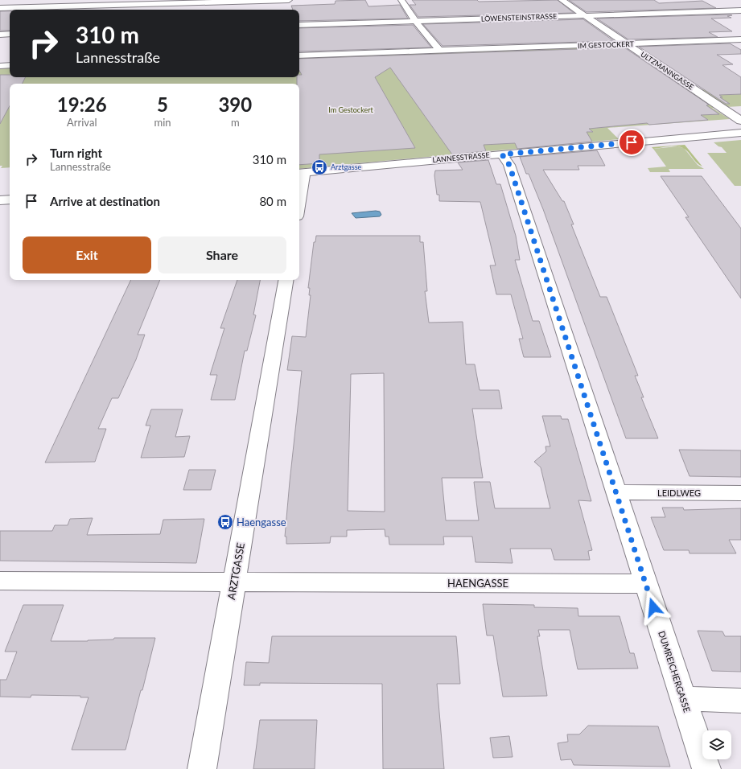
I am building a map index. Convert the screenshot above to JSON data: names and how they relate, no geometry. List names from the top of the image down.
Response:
{
  "streets": {
    "street": [
      "LÖWENSTEINSTRASSE",
      "IM GESTOCKERT",
      "ULTZMANNGASSE",
      "LANNESSTRASSE",
      "LEIDLWEG",
      "ARZTGASSE",
      "HAENGASSE",
      "DUMREICHERGASSE"
    ]
  },
  "crossings": [
    ["LÖWENSTEINSTRASSE", "ULTZMANNGASSE"],
    ["IM GESTOCKERT", "ULTZMANNGASSE"],
    ["LANNESSTRASSE", "DUMREICHERGASSE"],
    ["LEIDLWEG", "DUMREICHERGASSE"],
    ["ARZTGASSE", "HAENGASSE"],
    ["HAENGASSE", "DUMREICHERGASSE"]
  ],
  "parks": ["Im Gestockert"],
  "places": {
    "bus stop": ["Arztgasse", "Haengasse"]
  },
  "page": {
    "turn": ["310 m", "Lannesstraße"],
    "eta": [
      "19:26",
      "Arrival",
      "5",
      "min",
      "390",
      "m"
    ],
    "list": [
      {
        "name": "Turn right",
        "note": "Lannesstraße",
        "value": "310 m"
      },
      {
        "name": "Arrive at destination",
        "value": "80 m"
      }
    ],
    "buttons": ["Exit", "Share"]
  }
}
